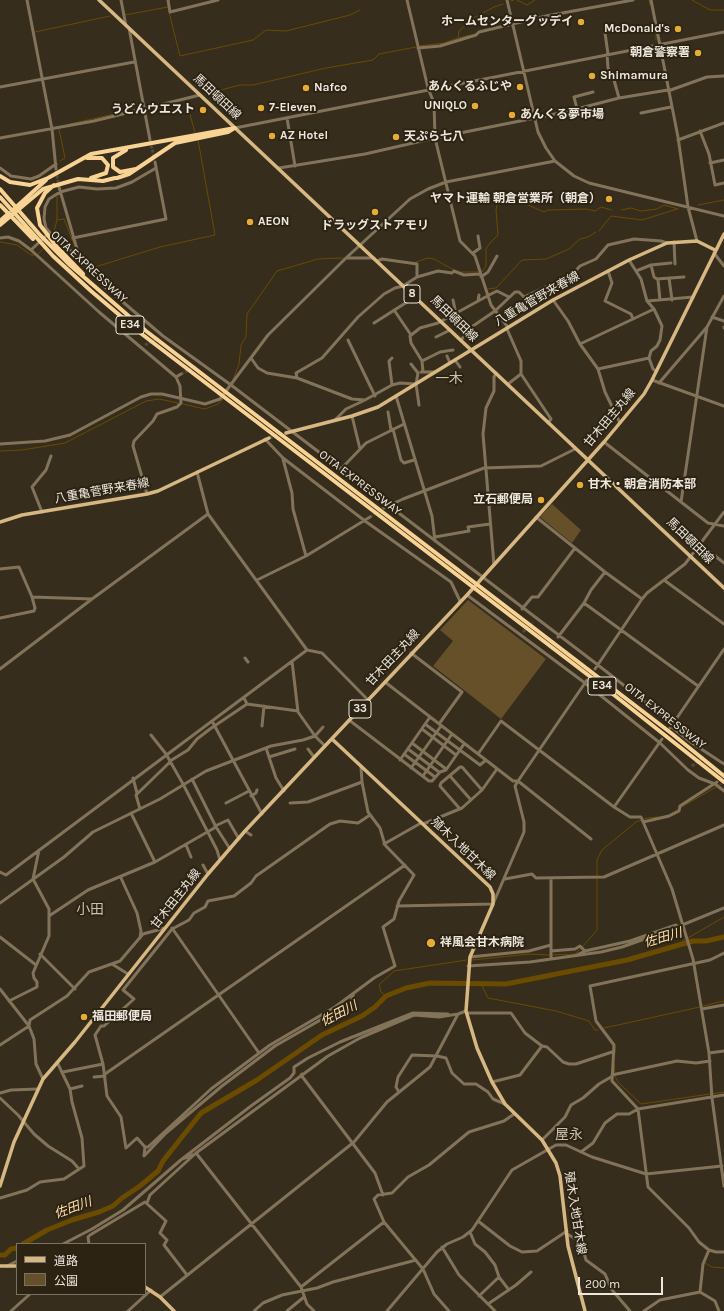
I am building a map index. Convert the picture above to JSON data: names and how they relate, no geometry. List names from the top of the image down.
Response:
{
  "streets": {
    "highway": ["OITA EXPRESSWAY", "E34"],
    "main road": [
      "馬田頓田線",
      "8",
      "八重亀菅野来春線",
      "甘木田主丸線",
      "33",
      "殖木入地甘木線"
    ]
  },
  "crossings": [
    ["馬田頓田線", "八重亀菅野来春線"],
    ["馬田頓田線", "甘木田主丸線"],
    ["甘木田主丸線", "殖木入地甘木線"]
  ],
  "districts": ["一木", "小田", "屋永"],
  "water": ["佐田川"],
  "places": [
    "ホームセンターグッデイ",
    "McDonald's",
    "朝倉警察署",
    "Shimamura",
    "あんくるふじや",
    "Nafco",
    "UNIQLO",
    "7-Eleven",
    "うどんウエスト",
    "あんくる夢市場",
    "AZ Hotel",
    "天ぷら七八",
    "ヤマト運輸 朝倉営業所（朝倉）",
    "ドラッグストアモリ",
    "AEON",
    "甘木・朝倉消防本部",
    "立石郵便局",
    "祥風会甘木病院",
    "福田郵便局"
  ],
  "legend": ["道路", "公園"],
  "scale_bar": "200 m"
}
